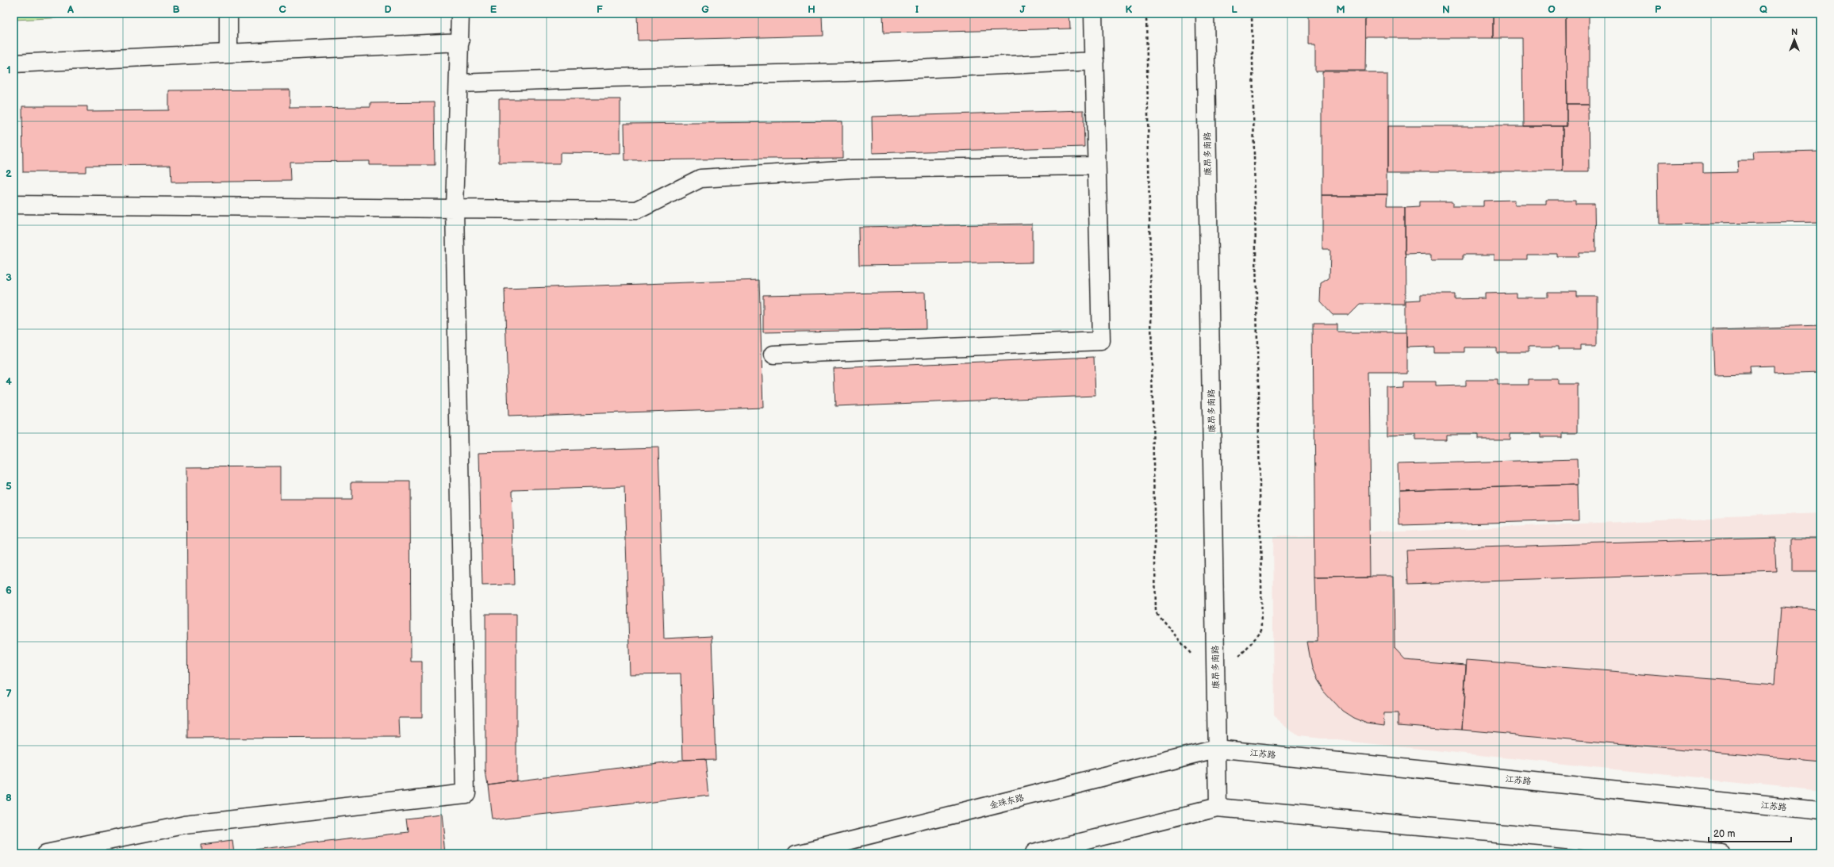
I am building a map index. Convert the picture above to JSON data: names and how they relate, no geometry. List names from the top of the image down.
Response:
{
  "streets": {
    "main road": ["康昂多南路", "江苏路", "金珠东路"]
  },
  "crossings": [
    ["康昂多南路", "江苏路"],
    ["康昂多南路", "金珠东路"],
    ["江苏路", "金珠东路"]
  ],
  "scale_bar": "20 m",
  "north": "top",
  "grid": {
    "columns": [
      "A",
      "B",
      "C",
      "D",
      "E",
      "F",
      "G",
      "H",
      "I",
      "J",
      "K",
      "L",
      "M",
      "N",
      "O",
      "P",
      "Q"
    ],
    "rows": [
      "1",
      "2",
      "3",
      "4",
      "5",
      "6",
      "7",
      "8"
    ]
  }
}
